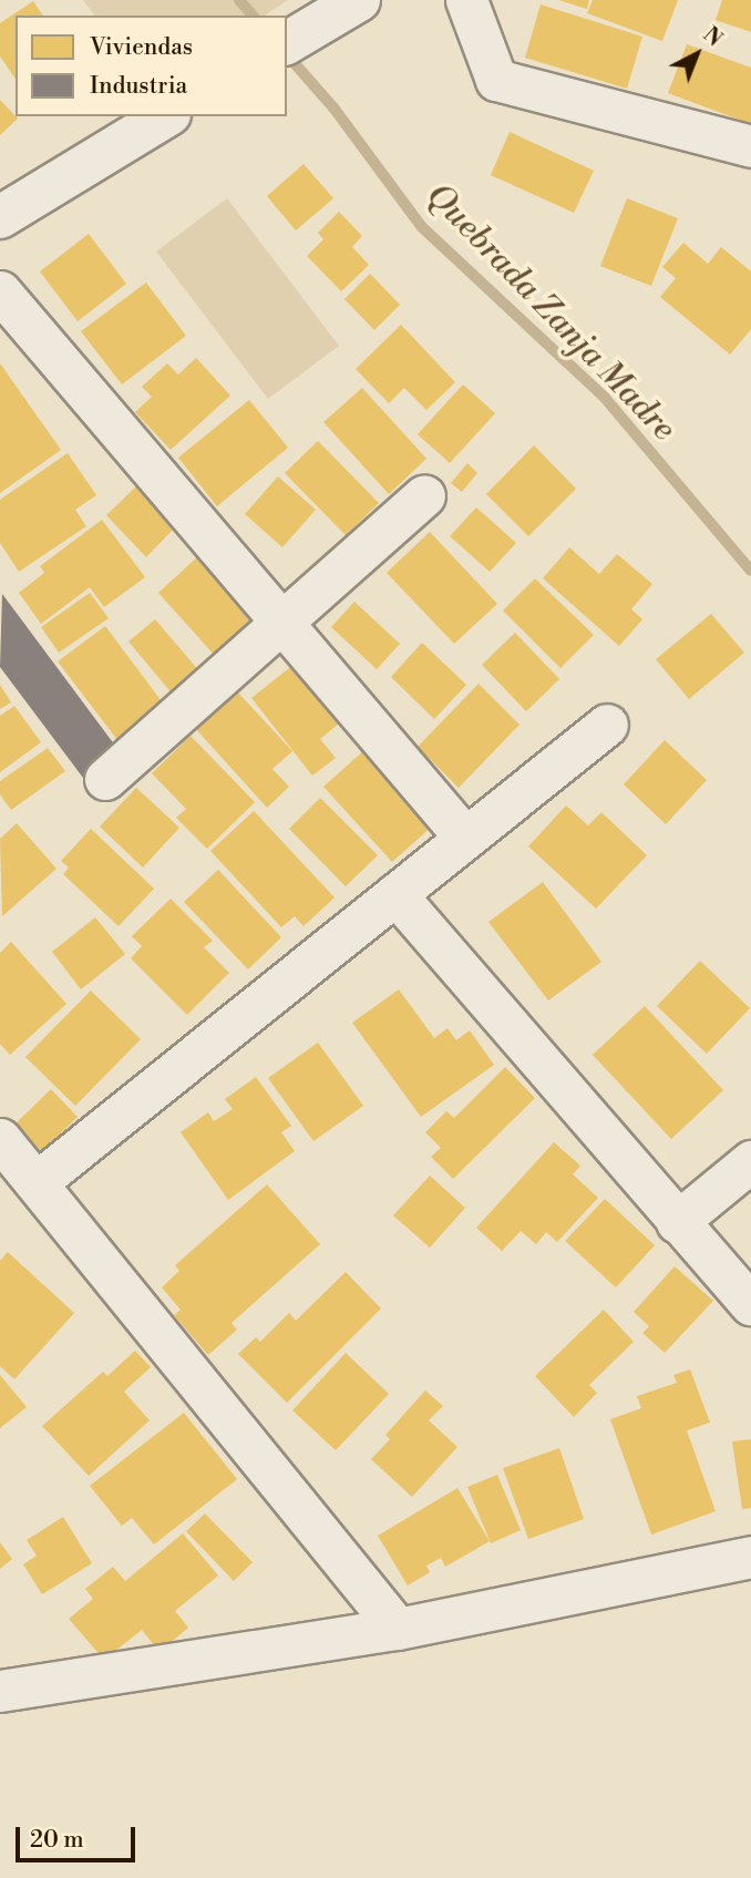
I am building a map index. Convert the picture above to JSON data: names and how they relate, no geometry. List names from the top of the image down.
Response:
{
  "water": ["Quebrada Zanja Madre"],
  "legend": ["Viviendas", "Industria"],
  "scale_bar": "20 m",
  "north": "top right"
}
